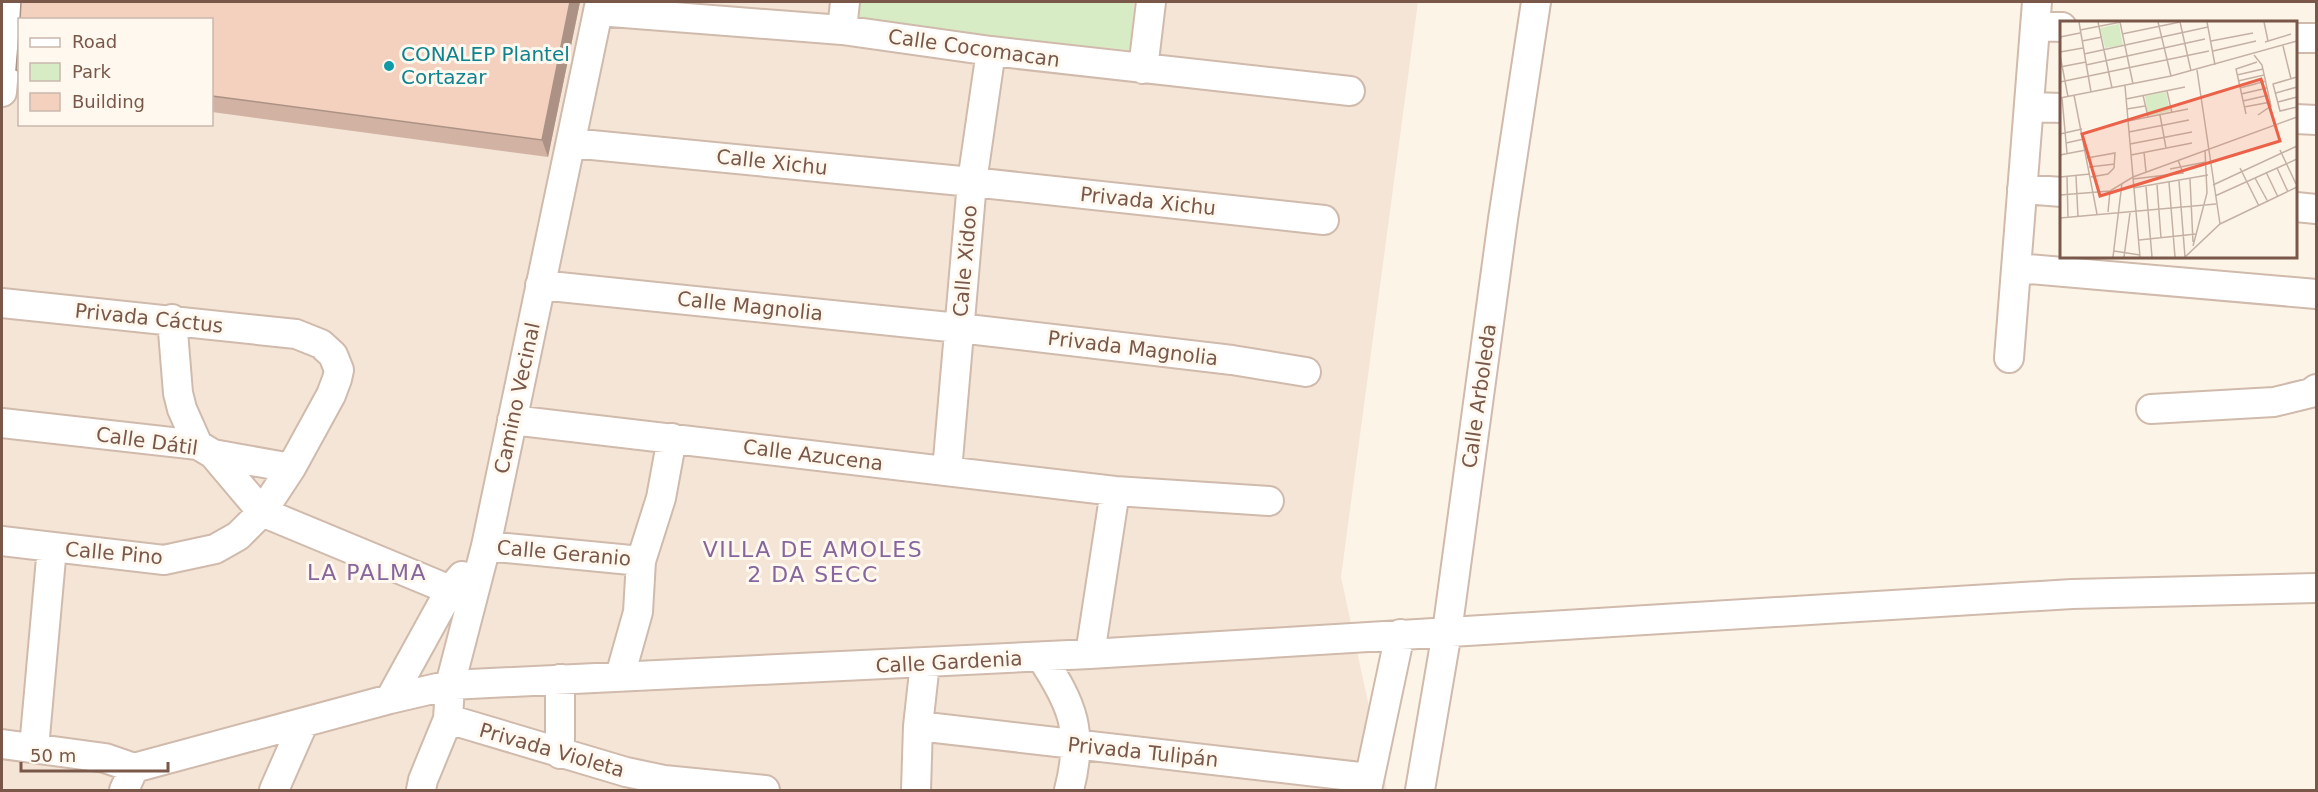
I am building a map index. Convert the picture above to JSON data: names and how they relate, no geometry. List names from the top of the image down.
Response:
{
  "streets": {
    "street": [
      "Calle Cocomacan",
      "Calle Xichu",
      "Privada Xichu",
      "Calle Xidoo",
      "Calle Magnolia",
      "Privada Cáctus",
      "Privada Magnolia",
      "Calle Arboleda",
      "Camino Vecinal",
      "Calle Dátil",
      "Calle Azucena",
      "Calle Pino",
      "Calle Geranio",
      "Calle Gardenia",
      "Privada Violeta",
      "Privada Tulipán"
    ]
  },
  "crossings": [
    ["Calle Cocomacan", "Calle Xidoo"],
    ["Calle Cocomacan", "Camino Vecinal"],
    ["Calle Xichu", "Privada Xichu"],
    ["Calle Xichu", "Calle Xidoo"],
    ["Calle Xichu", "Camino Vecinal"],
    ["Privada Xichu", "Calle Xidoo"],
    ["Calle Xidoo", "Calle Magnolia"],
    ["Calle Xidoo", "Privada Magnolia"],
    ["Calle Xidoo", "Calle Azucena"],
    ["Calle Magnolia", "Privada Magnolia"],
    ["Calle Magnolia", "Camino Vecinal"],
    ["Privada Cáctus", "Calle Dátil"],
    ["Privada Cáctus", "Calle Pino"],
    ["Calle Arboleda", "Calle Gardenia"],
    ["Camino Vecinal", "Calle Azucena"],
    ["Camino Vecinal", "Calle Geranio"],
    ["Camino Vecinal", "Calle Gardenia"],
    ["Camino Vecinal", "Privada Violeta"],
    ["Calle Dátil", "Calle Pino"]
  ],
  "districts": ["VILLA DE AMOLES 2 DA SECC", "LA PALMA"],
  "places": ["CONALEP Plantel Cortazar"],
  "legend": ["Road", "Park", "Building"],
  "scale_bar": "50 m"
}
